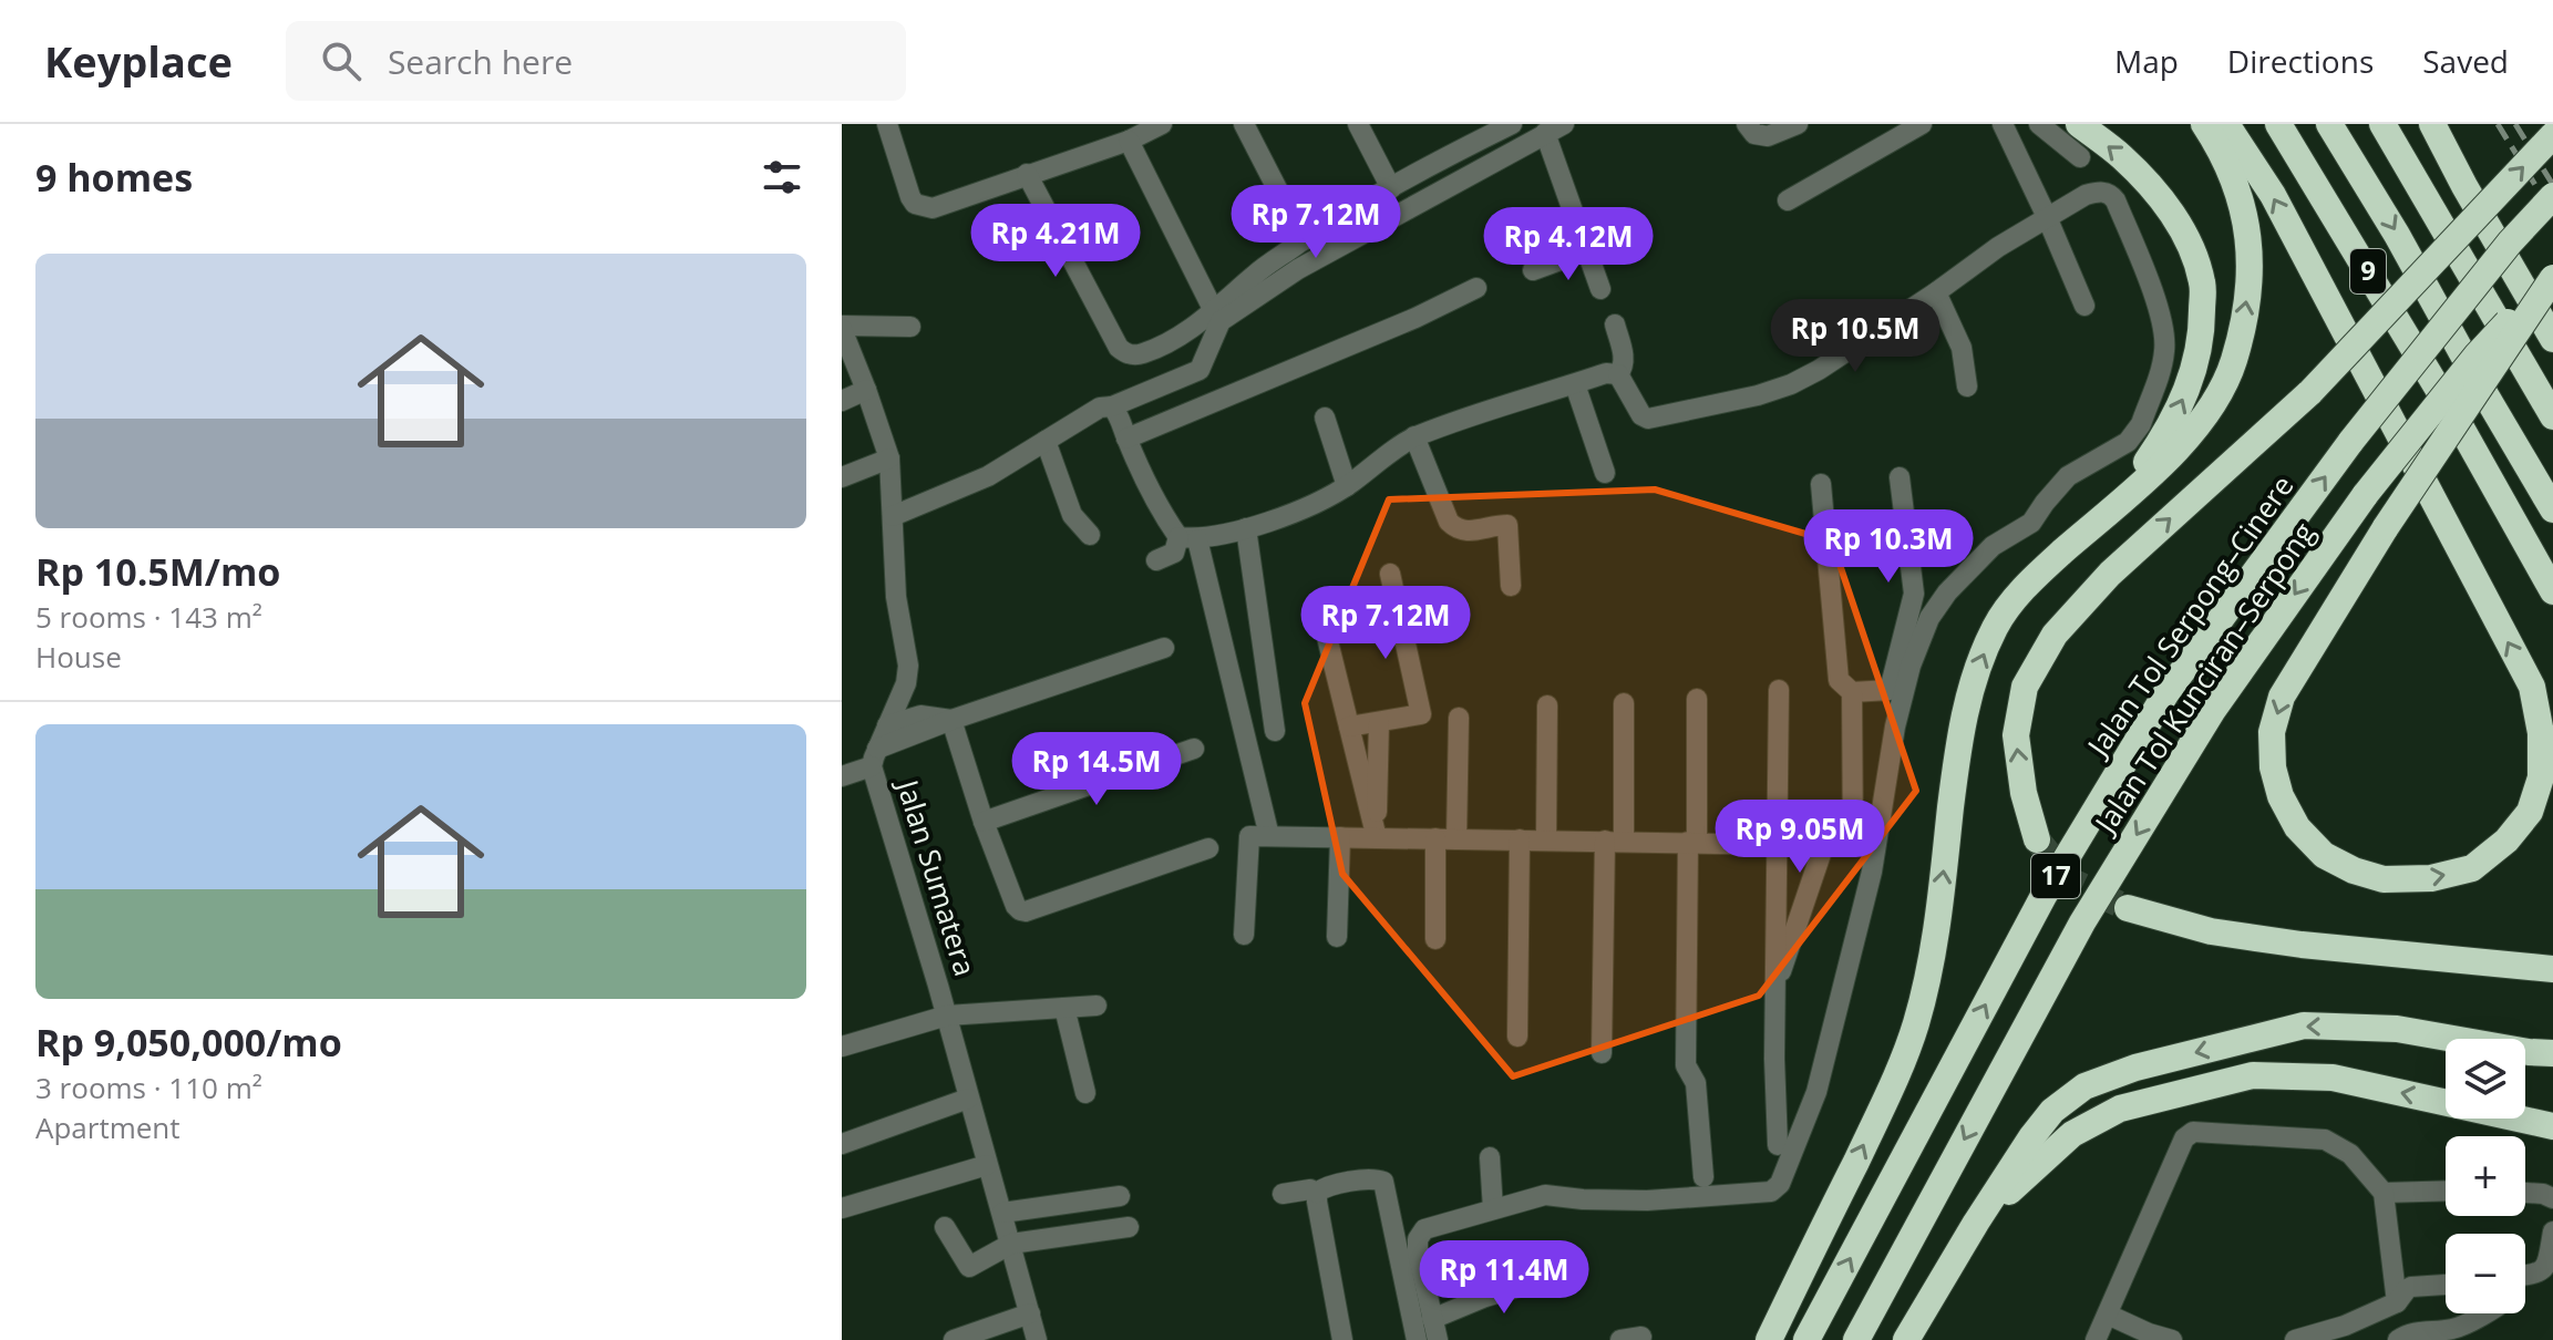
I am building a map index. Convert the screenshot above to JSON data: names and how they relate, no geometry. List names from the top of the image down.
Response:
{
  "streets": {
    "highway": [
      "9",
      "Jalan Tol Serpong–Cinere",
      "Jalan Tol Kunciran–Serpong",
      "17"
    ],
    "street": ["Jalan Sumatera"]
  },
  "page": {
    "header": "Keyplace",
    "search": "Search here",
    "nav": ["Map", "Directions", "Saved"],
    "heading": "9 homes",
    "price": [
      "Rp 7.12M",
      "Rp 4.21M",
      "Rp 4.12M",
      "Rp 10.5M",
      "Rp 10.3M",
      "Rp 7.12M",
      "Rp 14.5M",
      "Rp 9.05M",
      "Rp 11.4M"
    ],
    "list": [
      {
        "name": "Rp 10.5M/mo",
        "note": "5 rooms · 143 m² · House"
      },
      {
        "name": "Rp 9,050,000/mo",
        "note": "3 rooms · 110 m² · Apartment"
      }
    ],
    "map_buttons": ["+", "−"]
  }
}
